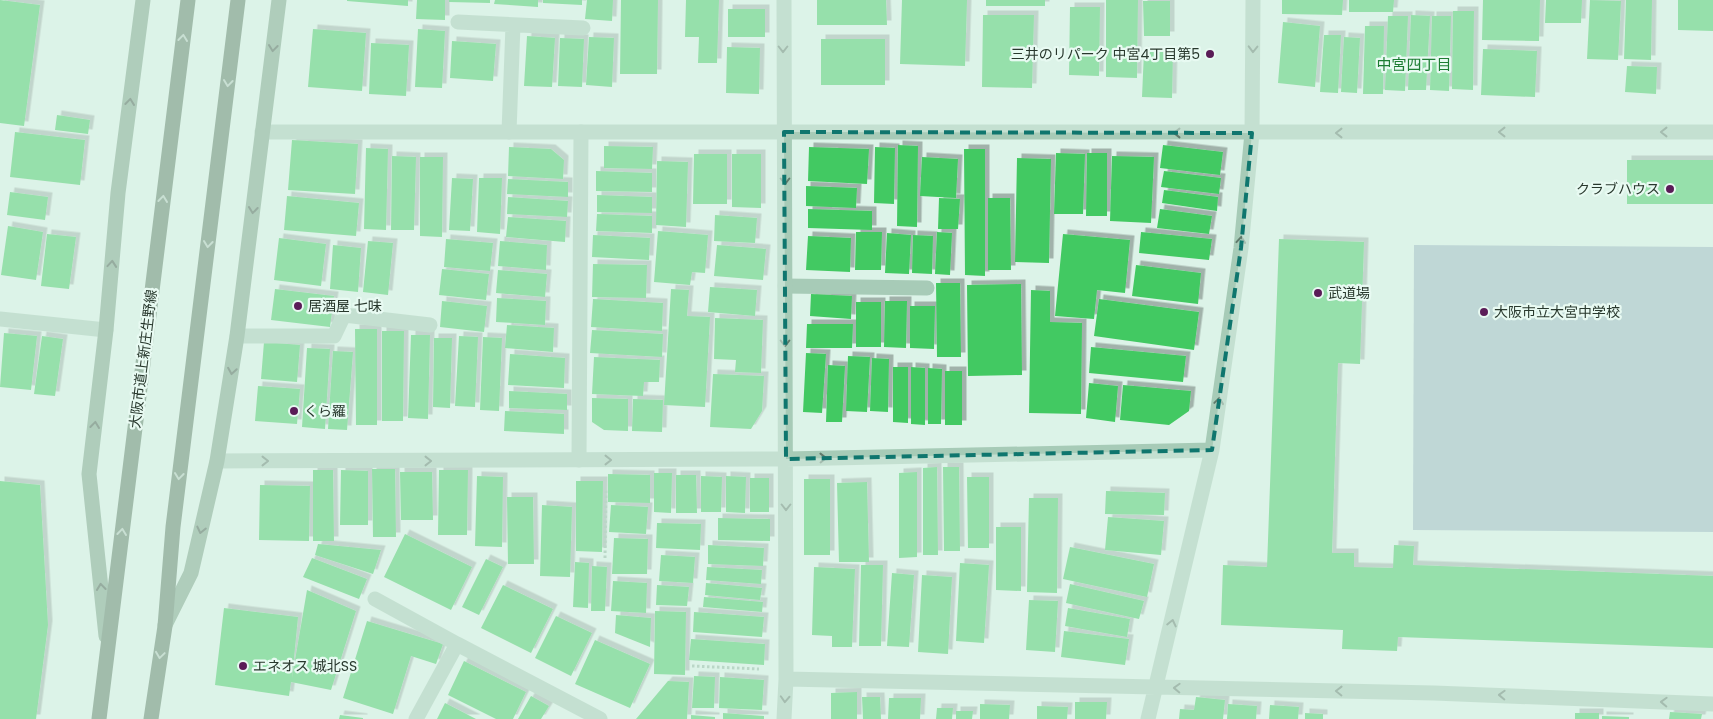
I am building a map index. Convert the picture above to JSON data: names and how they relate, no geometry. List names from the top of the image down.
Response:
{
  "streets": {
    "main road": ["大阪市道上新庄生野線"]
  },
  "districts": ["中宮四丁目"],
  "places": [
    "三井のリパーク 中宮4丁目第5",
    "クラブハウス",
    "武道場",
    "居酒屋 七味",
    "大阪市立大宮中学校",
    "くら羅",
    "エネオス 城北SS"
  ]
}
